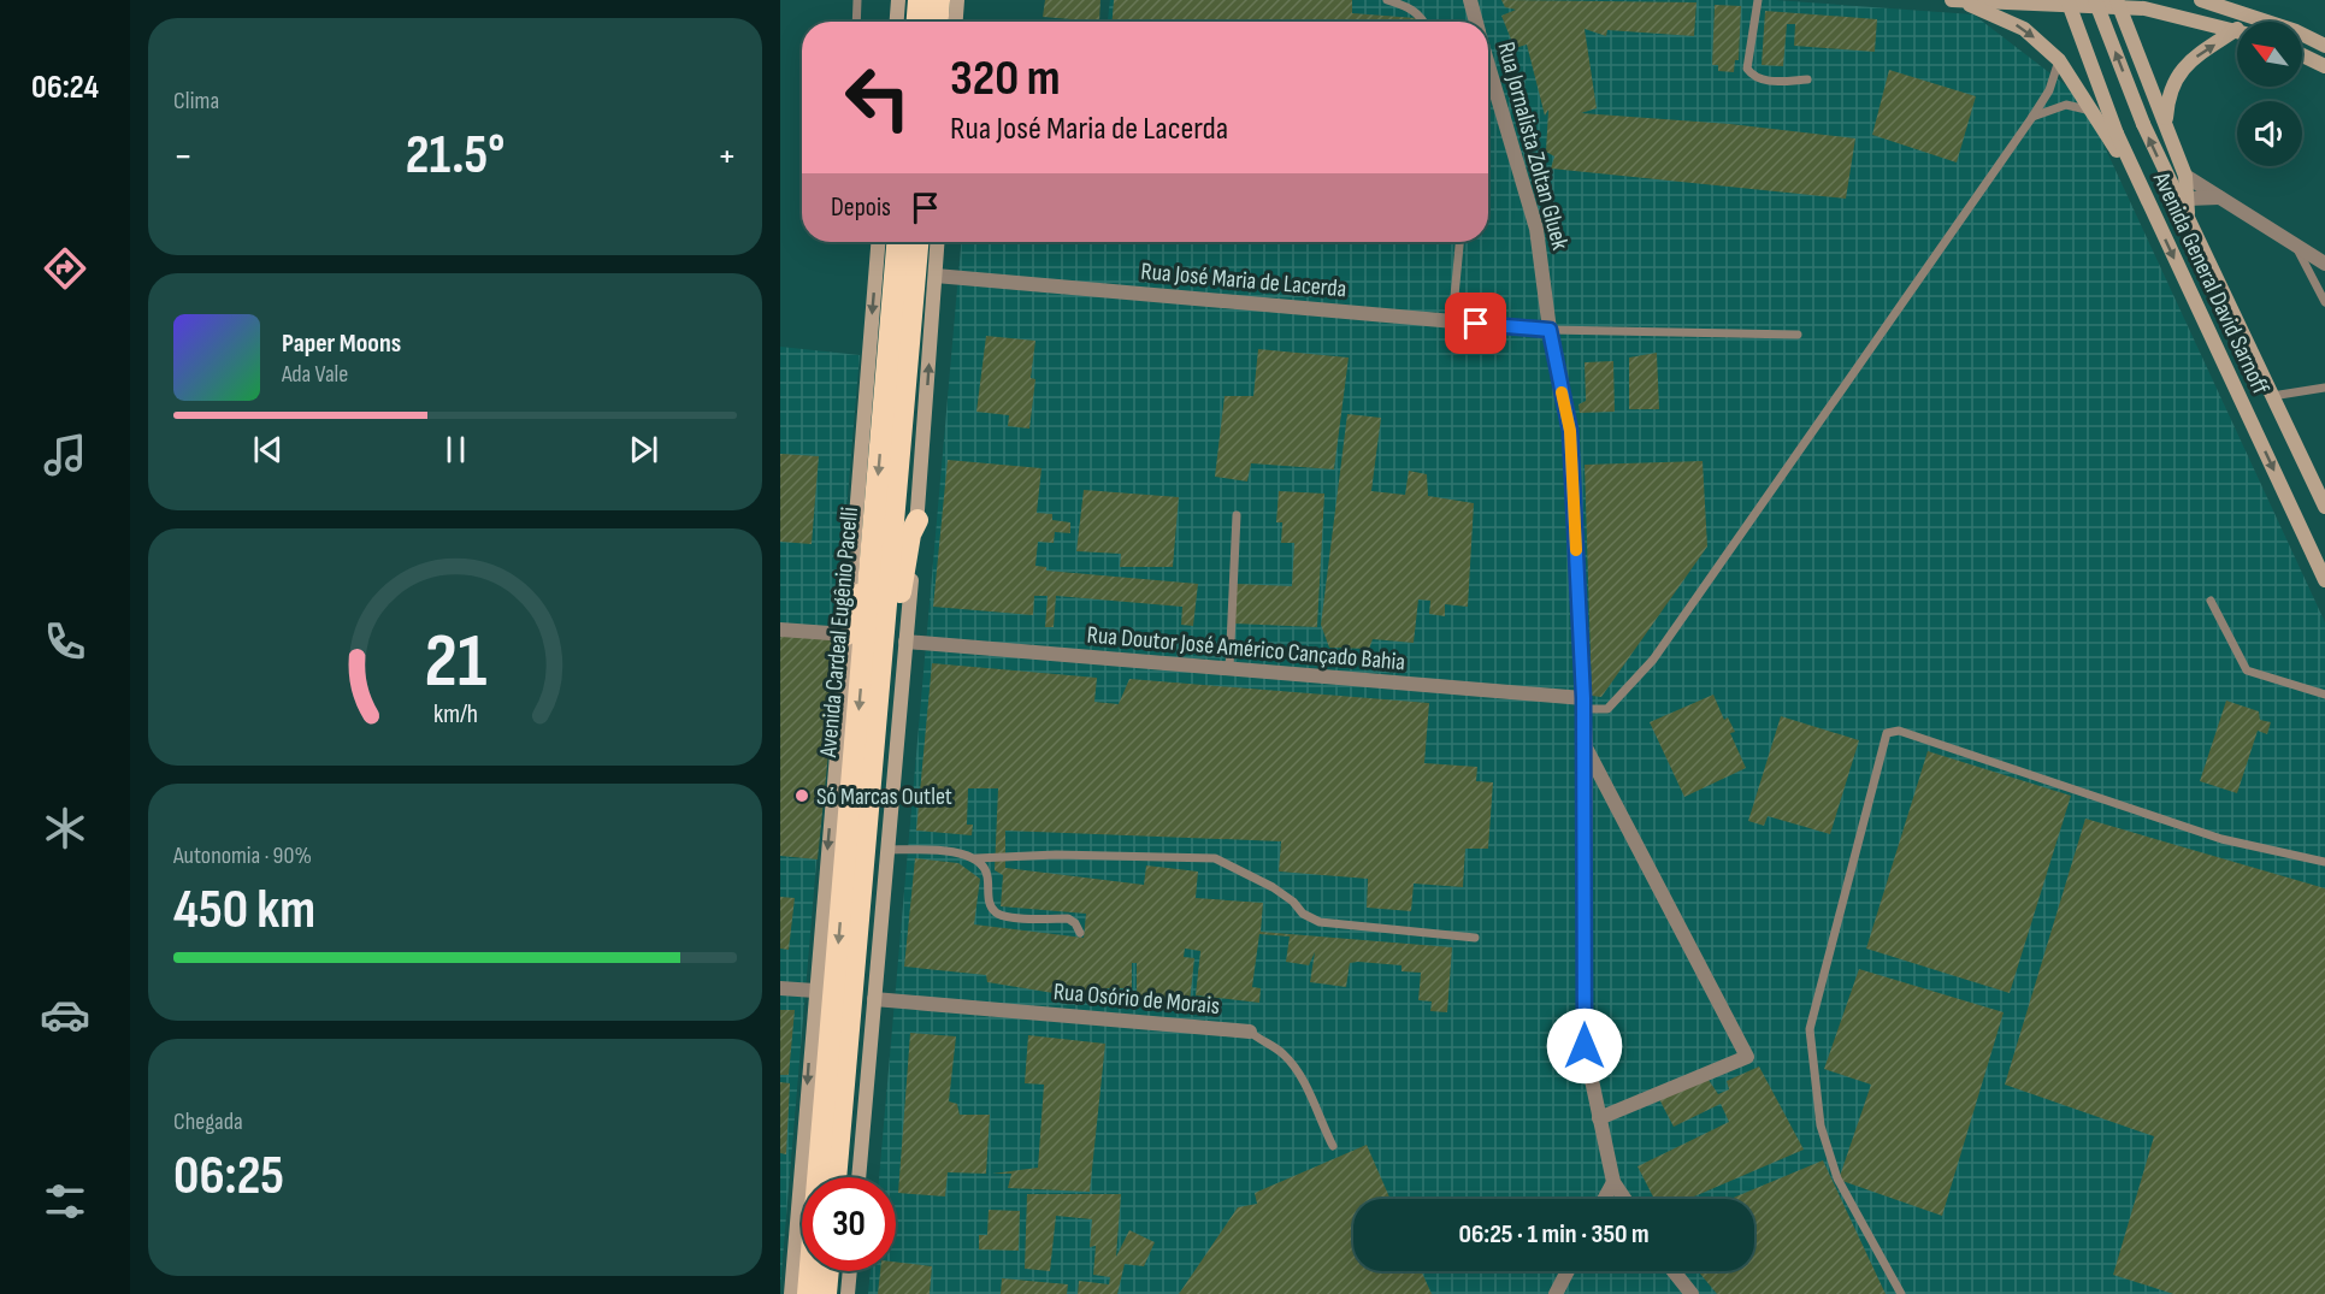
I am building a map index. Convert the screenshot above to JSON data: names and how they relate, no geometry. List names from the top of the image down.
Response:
{
  "streets": {
    "highway": ["Avenida Cardeal Eugênio Pacelli"],
    "main road": ["Avenida General David Sarnoff"],
    "street": [
      "Rua Jornalista Zoltan Gluek",
      "Rua José Maria de Lacerda",
      "Rua Doutor José Américo Cançado Bahia",
      "Rua Osório de Morais"
    ]
  },
  "crossings": [
    ["Rua Jornalista Zoltan Gluek", "Rua José Maria de Lacerda"],
    ["Rua Jornalista Zoltan Gluek", "Rua Doutor José Américo Cançado Bahia"]
  ],
  "places": ["Só Marcas Outlet"],
  "north": "top left",
  "page": {
    "tabs": "06:24",
    "tile": [
      "Clima",
      ["Autonomia · 90%", "450 km"],
      ["Chegada", "06:25"]
    ],
    "turn": ["320 m", "Rua José Maria de Lacerda"],
    "heat": ["−", "21.5°", "+"],
    "then": "Depois",
    "song": ["Paper Moons", "Ada Vale"],
    "limit": "30",
    "trip": "06:25 · 1 min · 350 m",
    "gauge": ["21", "km/h"]
  }
}
